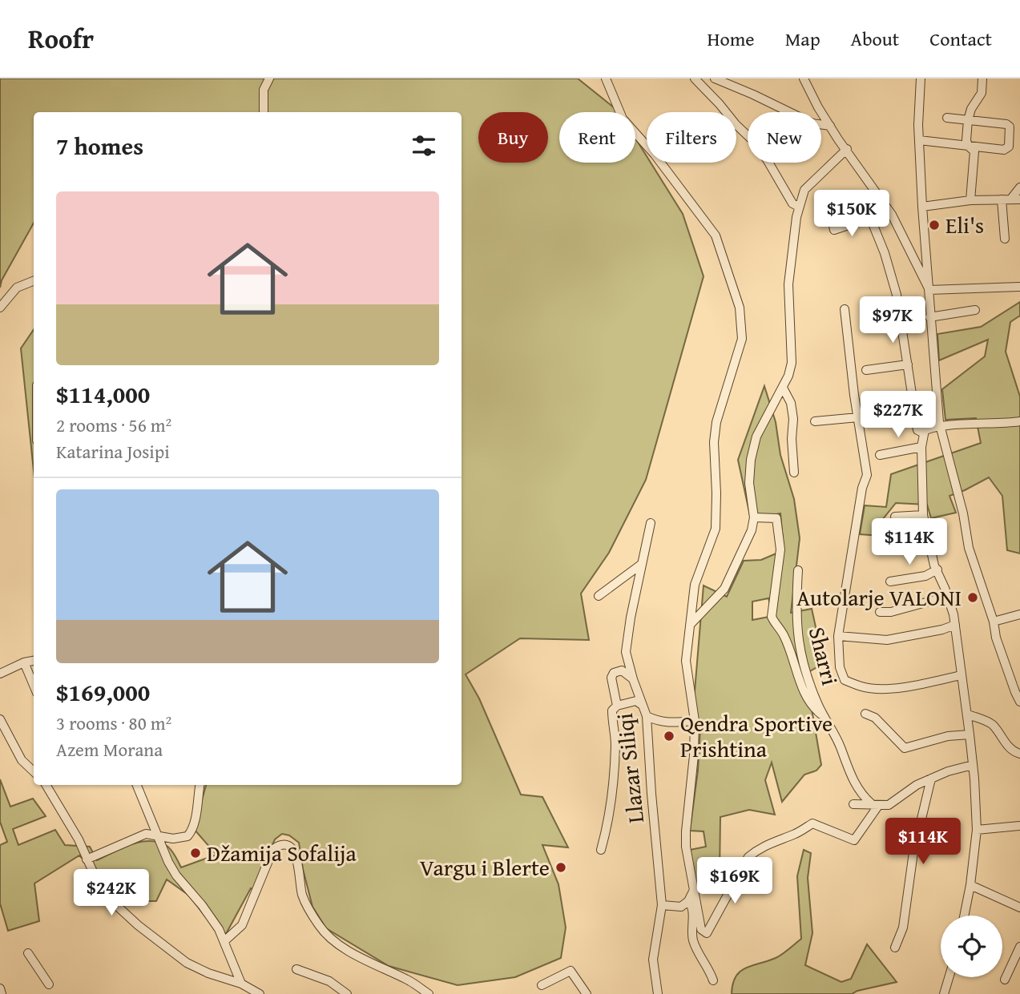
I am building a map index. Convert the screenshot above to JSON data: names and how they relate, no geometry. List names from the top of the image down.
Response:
{
  "streets": {
    "street": ["Sharri", "Llazar Siliqi"]
  },
  "places": [
    "Eli's",
    "Autolarje VALONI",
    "Qendra Sportive Prishtina",
    "Džamija Sofalija",
    "Vargu i Blerte"
  ],
  "page": {
    "header": "Roofr",
    "nav": [
      "Home",
      "Map",
      "About",
      "Contact"
    ],
    "chip": [
      "Buy",
      "Rent",
      "Filters",
      "New"
    ],
    "heading": "7 homes",
    "list": [
      {
        "name": "$114,000",
        "note": "2 rooms · 56 m² · Katarina Josipi"
      },
      {
        "name": "$169,000",
        "note": "3 rooms · 80 m² · Azem Morana"
      }
    ],
    "price": [
      "$150K",
      "$97K",
      "$227K",
      "$114K",
      "$114K",
      "$169K",
      "$242K"
    ]
  }
}
